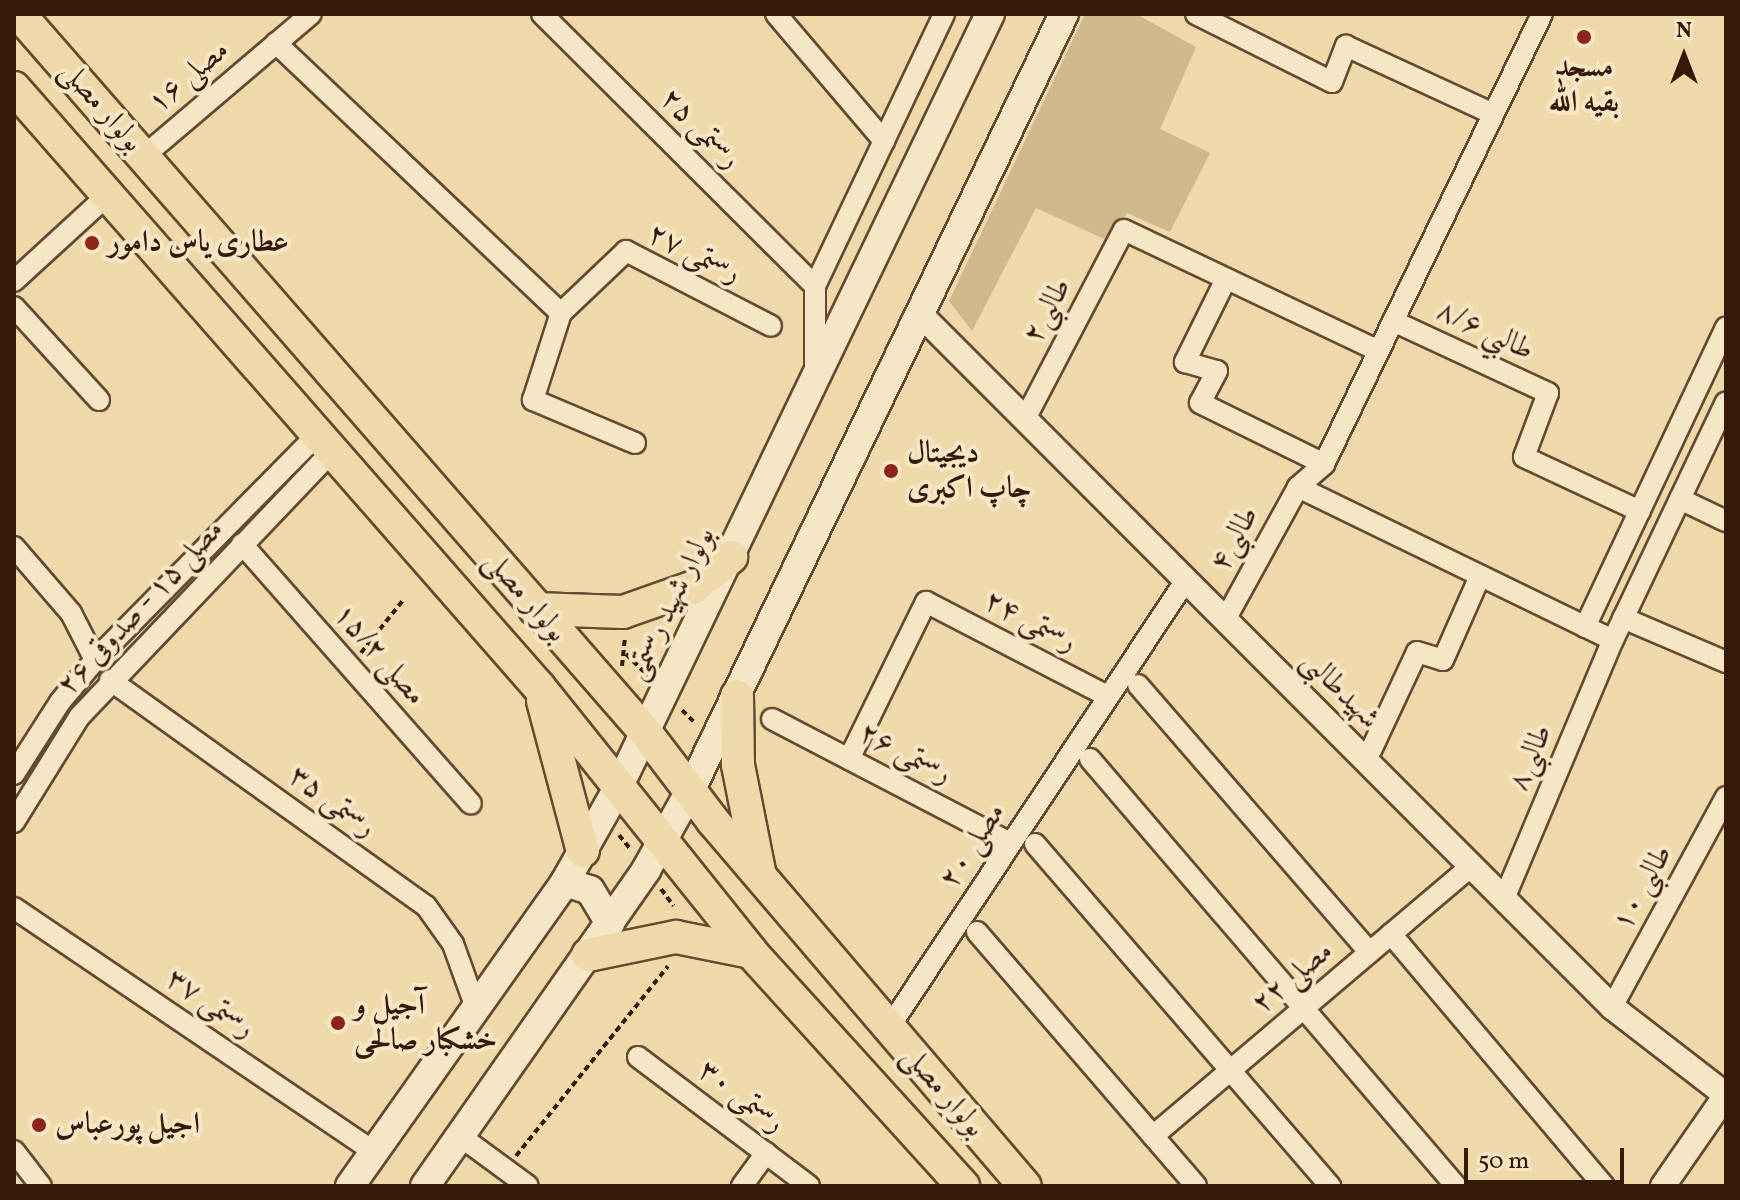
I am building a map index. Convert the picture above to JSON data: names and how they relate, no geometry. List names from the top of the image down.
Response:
{
  "streets": {
    "main road": ["بولوار مصلی", "بولوار شهید رستمی"],
    "street": [
      "مصلی ۱۶",
      "رستمی ۲۵",
      "رستمی ۲۷",
      "طالبی۲",
      "طالبي ۸/۶",
      "طالبی۴",
      "مصلی ۱۵ - صدوقی ۲۶",
      "رستمی ۲۴",
      "مصلی ۱۵/۲",
      "شهیدطالبی",
      "رستمی ۲۶",
      "طالبی۸",
      "رستمی ۳۵",
      "مصلی ۲۰",
      "طالبی ۱۰",
      "مصلی ۲۲",
      "رستمی ۳۷",
      "رستمی ۳۰"
    ]
  },
  "crossings": [
    ["مصلی ۱۶", "بولوار مصلی"],
    ["بولوار مصلی", "بولوار شهید رستمی"],
    ["بولوار مصلی", "مصلی ۱۵ - صدوقی ۲۶"],
    ["بولوار مصلی", "مصلی ۲۰"],
    ["طالبی۲", "شهیدطالبی"],
    ["طالبی۴", "شهیدطالبی"],
    ["بولوار شهید رستمی", "رستمی ۳۵"],
    ["بولوار شهید رستمی", "رستمی ۳۷"],
    ["مصلی ۱۵ - صدوقی ۲۶", "مصلی ۱۵/۲"],
    ["مصلی ۱۵ - صدوقی ۲۶", "رستمی ۳۵"],
    ["رستمی ۲۴", "رستمی ۲۶"],
    ["رستمی ۲۴", "مصلی ۲۰"],
    ["شهیدطالبی", "طالبی۸"],
    ["شهیدطالبی", "مصلی ۲۰"],
    ["شهیدطالبی", "طالبی ۱۰"],
    ["شهیدطالبی", "مصلی ۲۲"],
    ["رستمی ۲۶", "مصلی ۲۰"]
  ],
  "places": [
    "مسجد بقیه الله",
    "عطاری یاس دامور",
    "دیجیتال چاپ اکبری",
    "آجیل و خشکبار صالحی",
    "اجیل پورعباس"
  ],
  "scale_bar": "50 m",
  "north": "top"
}
